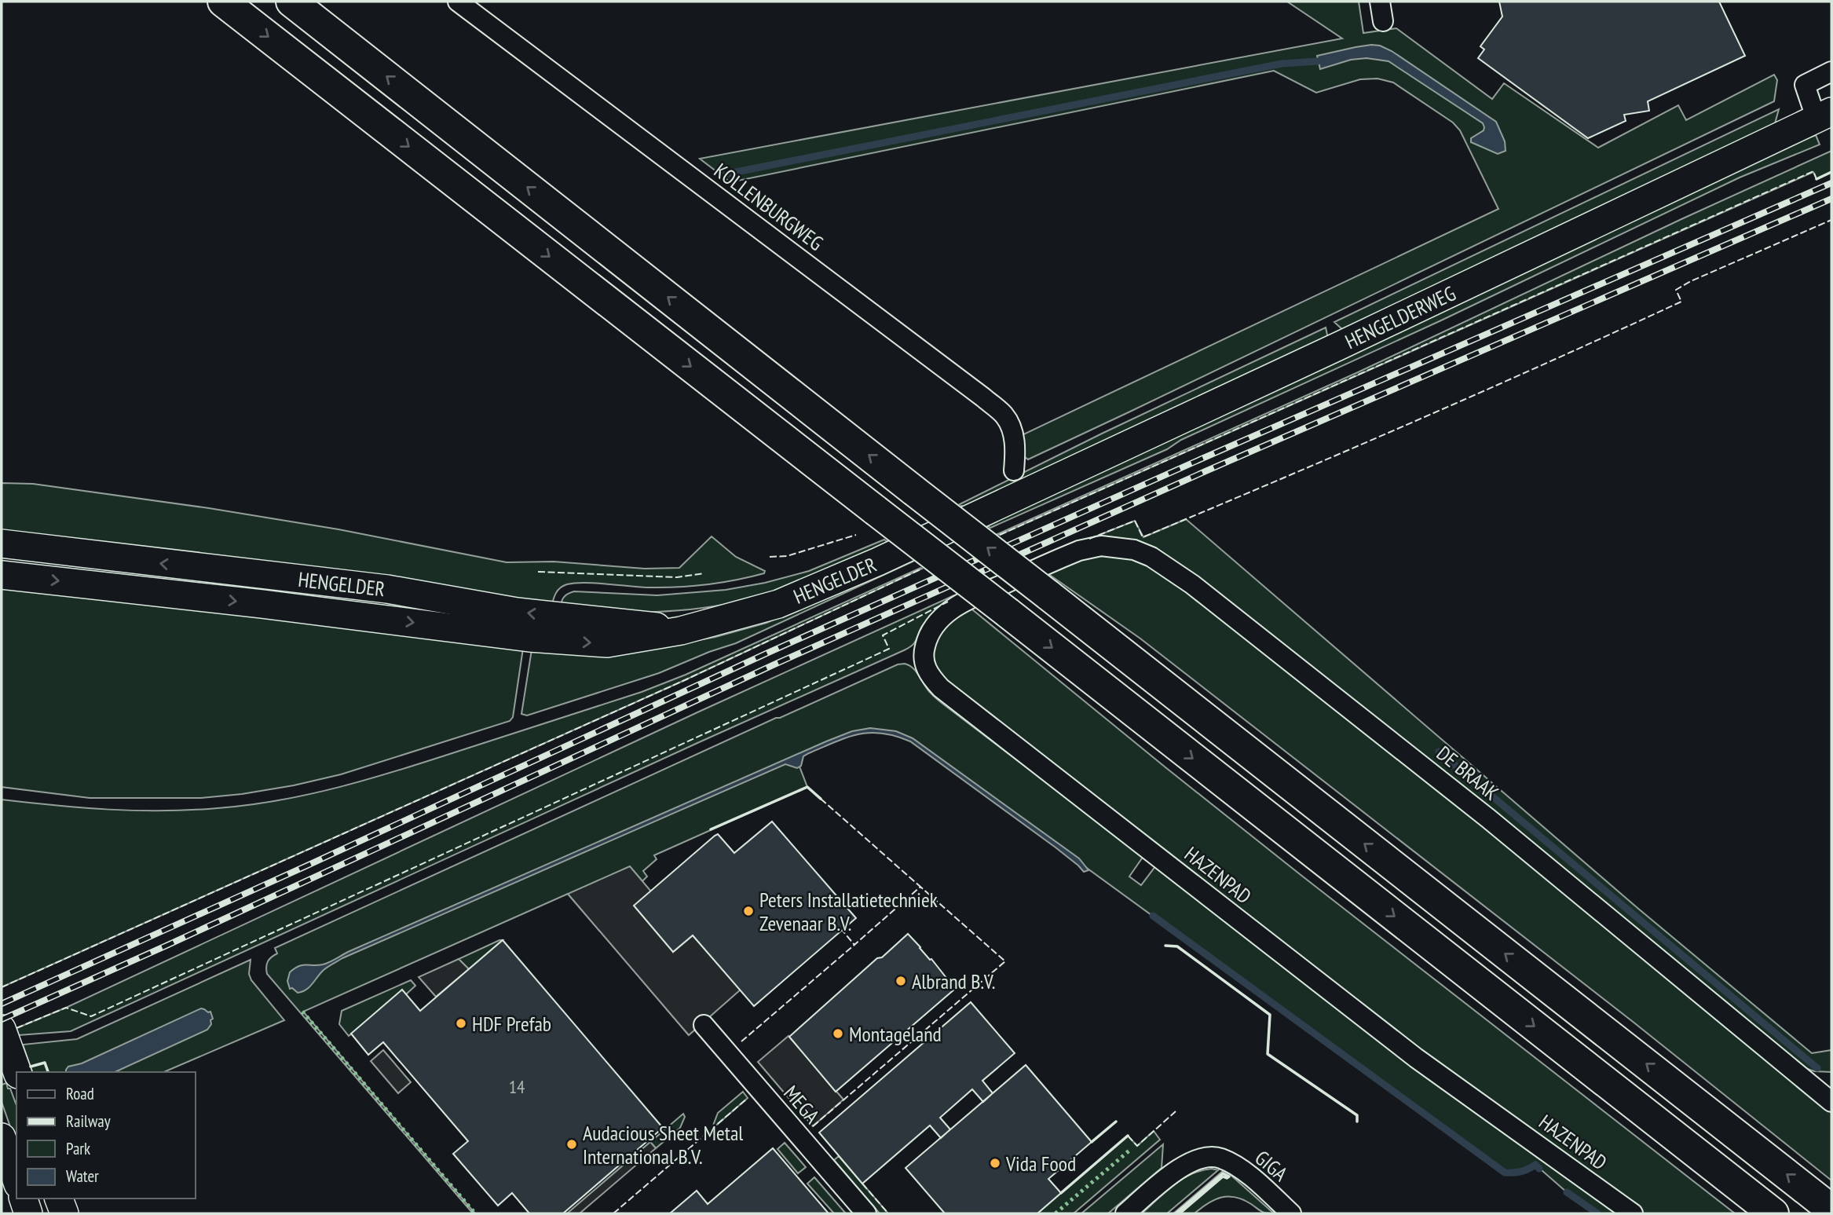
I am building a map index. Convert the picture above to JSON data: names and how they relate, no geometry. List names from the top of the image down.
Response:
{
  "streets": {
    "main road": ["HENGELDERWEG", "HENGELDER"],
    "street": [
      "KOLLENBURGWEG",
      "DE BRAAK",
      "HAZENPAD",
      "MEGA",
      "GIGA"
    ]
  },
  "crossings": [
    ["HENGELDERWEG", "HENGELDER"],
    ["DE BRAAK", "HAZENPAD"]
  ],
  "places": [
    "Peters Installatietechniek Zevenaar B.V.",
    "Albrand B.V.",
    "HDF Prefab",
    "Montageland",
    "Audacious Sheet Metal International B.V.",
    "Vida Food"
  ],
  "house_numbers": ["14"],
  "legend": [
    "Road",
    "Railway",
    "Park",
    "Water"
  ]
}
